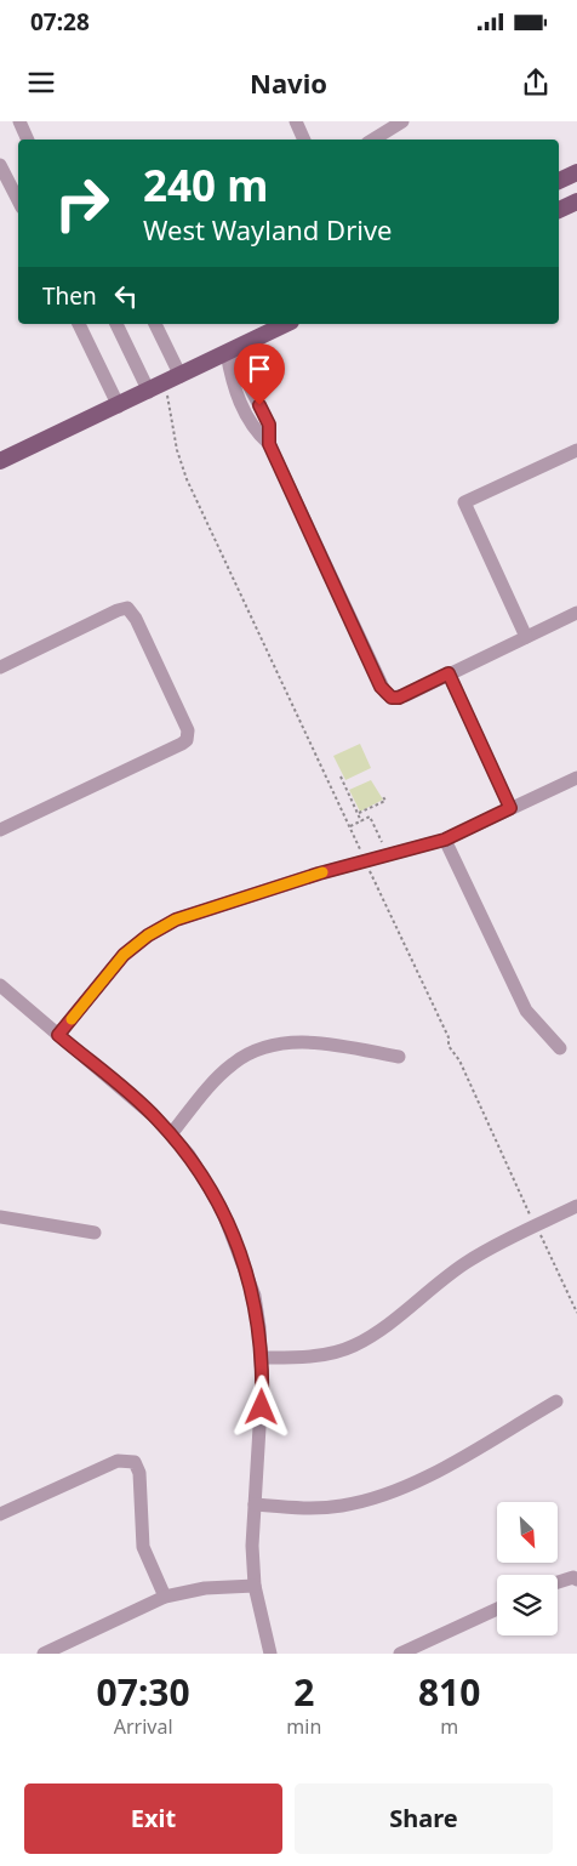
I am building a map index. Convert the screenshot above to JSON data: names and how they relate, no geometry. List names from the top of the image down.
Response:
{
  "north": "bottom right",
  "page": {
    "status": "07:28",
    "header": "Navio",
    "turn": ["240 m", "West Wayland Drive"],
    "then": "Then",
    "eta": [
      "07:30",
      "Arrival",
      "2",
      "min",
      "810",
      "m"
    ],
    "buttons": ["Exit", "Share"]
  }
}
